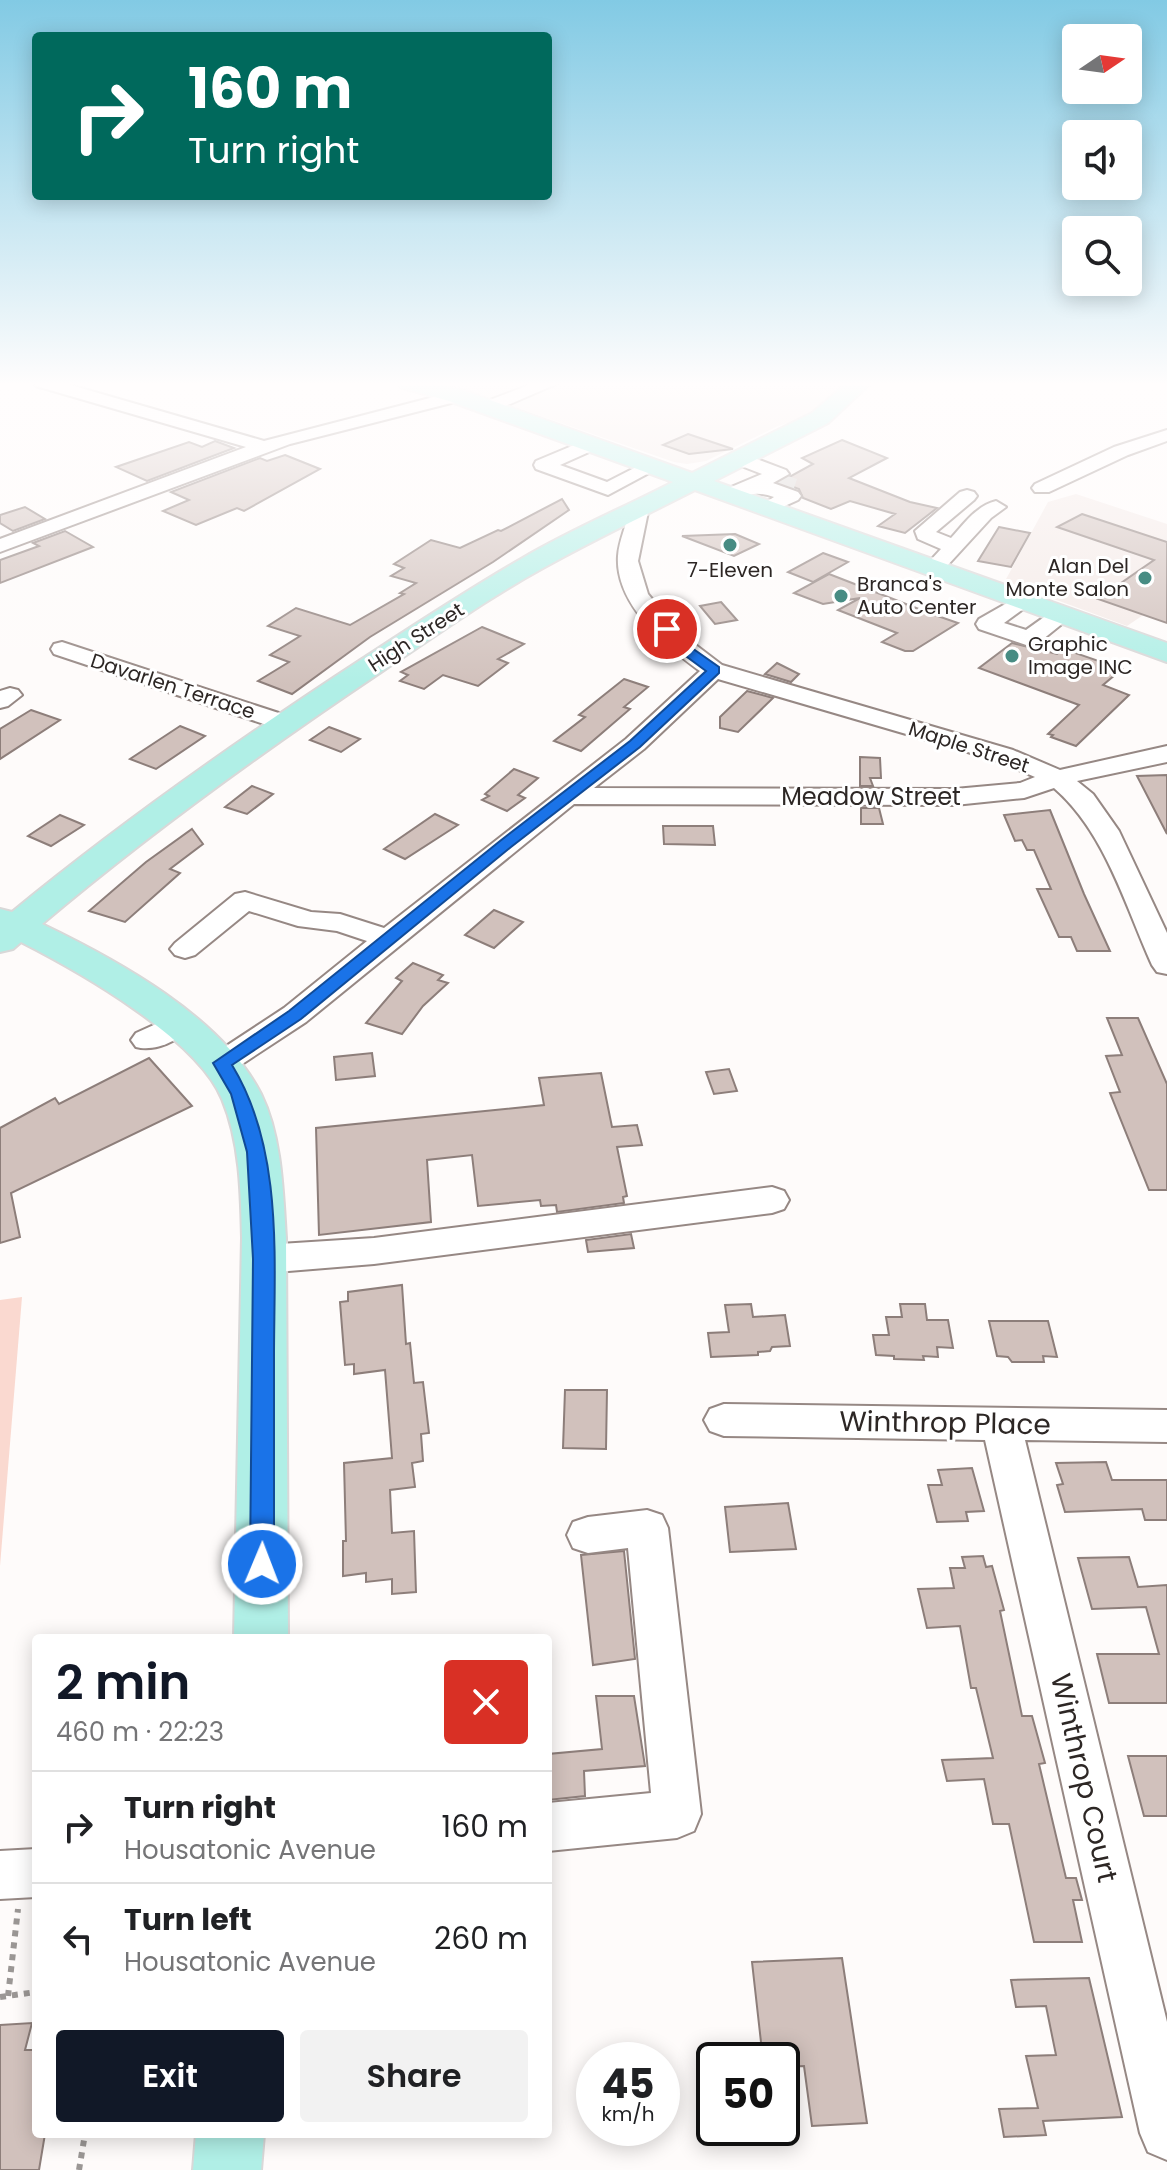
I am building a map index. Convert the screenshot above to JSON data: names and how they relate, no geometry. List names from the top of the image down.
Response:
{
  "streets": {
    "main road": ["High Street"],
    "street": [
      "Davarlen Terrace",
      "Maple Street",
      "Meadow Street",
      "Winthrop Place",
      "Winthrop Court"
    ]
  },
  "crossings": [
    ["High Street", "Davarlen Terrace"],
    ["Maple Street", "Meadow Street"],
    ["Winthrop Place", "Winthrop Court"]
  ],
  "places": [
    "7-Eleven",
    "Alan Del Monte Salon",
    "Branca's Auto Center",
    "Graphic Image INC"
  ],
  "north": "right",
  "page": {
    "turn": ["160 m", "Turn right"],
    "heading": ["2 min", "460 m · 22:23"],
    "list": [
      {
        "name": "Turn right",
        "note": "Housatonic Avenue",
        "value": "160 m"
      },
      {
        "name": "Turn left",
        "note": "Housatonic Avenue",
        "value": "260 m"
      }
    ],
    "buttons": ["Exit", "Share"],
    "speed": "45 km/h",
    "limit": "50"
  }
}
